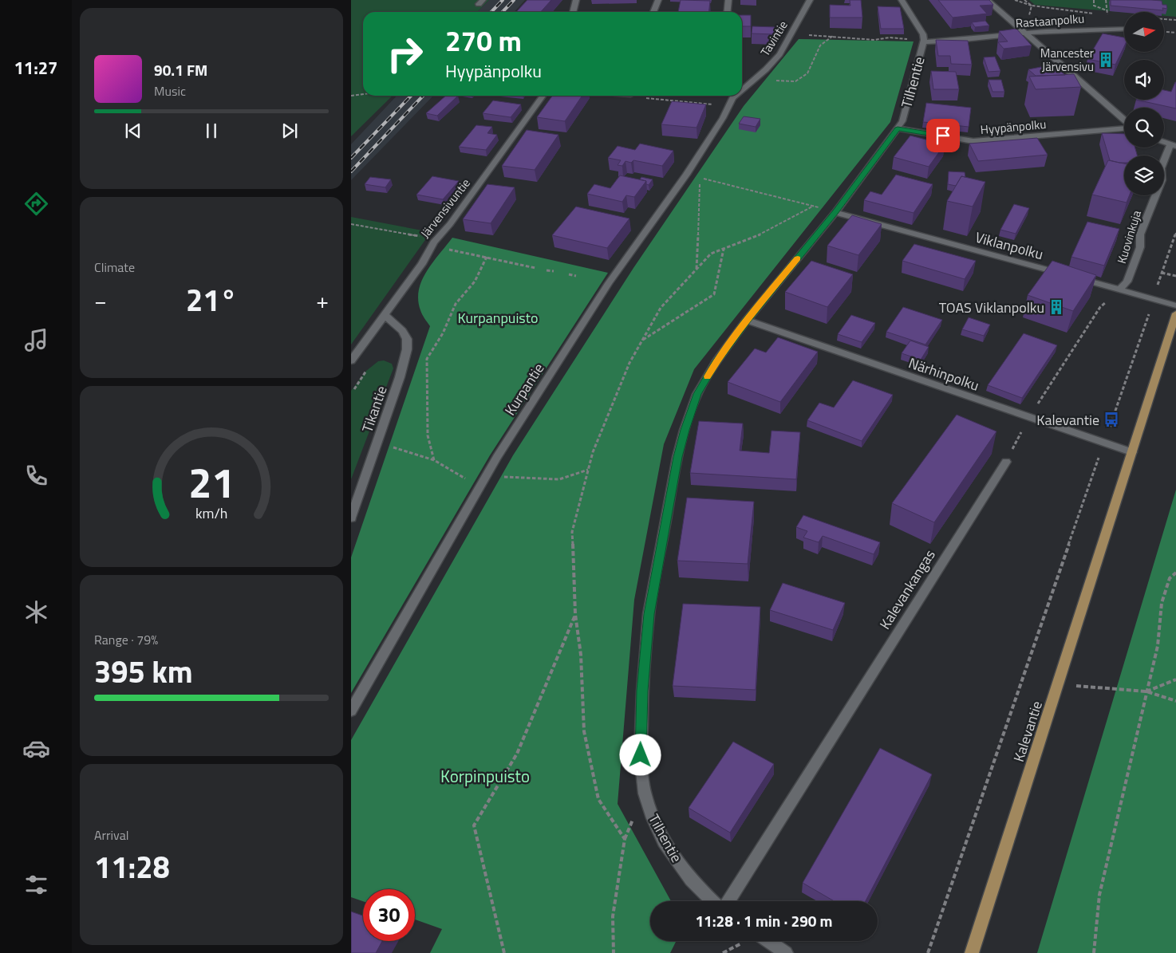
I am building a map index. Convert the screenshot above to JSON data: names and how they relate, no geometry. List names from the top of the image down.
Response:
{
  "streets": {
    "main road": ["Kalevantie"],
    "street": [
      "Rastaanpolku",
      "Tavintie",
      "Tilhentie",
      "Hyypänpolku",
      "Järvensivuntie",
      "Kuovinkuja",
      "Viklanpolku",
      "Närhinpolku",
      "Kurpantie",
      "Tikantie",
      "Kalevankangas"
    ]
  },
  "crossings": [
    ["Rastaanpolku", "Tilhentie"],
    ["Tilhentie", "Hyypänpolku"],
    ["Tilhentie", "Viklanpolku"],
    ["Tilhentie", "Närhinpolku"],
    ["Järvensivuntie", "Tikantie"],
    ["Kuovinkuja", "Viklanpolku"],
    ["Närhinpolku", "Kalevantie"]
  ],
  "parks": ["Kurpanpuisto", "Korpinpuisto"],
  "places": {
    "building": ["Mancester Järvensivu", "TOAS Viklanpolku"],
    "bus stop": ["Kalevantie"]
  },
  "north": "right",
  "page": {
    "tabs": "11:27",
    "turn": ["270 m", "Hyypänpolku"],
    "song": ["90.1 FM", "Music"],
    "tile": [
      "Climate",
      ["Range · 79%", "395 km"],
      ["Arrival", "11:28"]
    ],
    "heat": ["−", "21°", "+"],
    "limit": "30",
    "trip": "11:28 · 1 min · 290 m",
    "gauge": ["21", "km/h"]
  }
}
